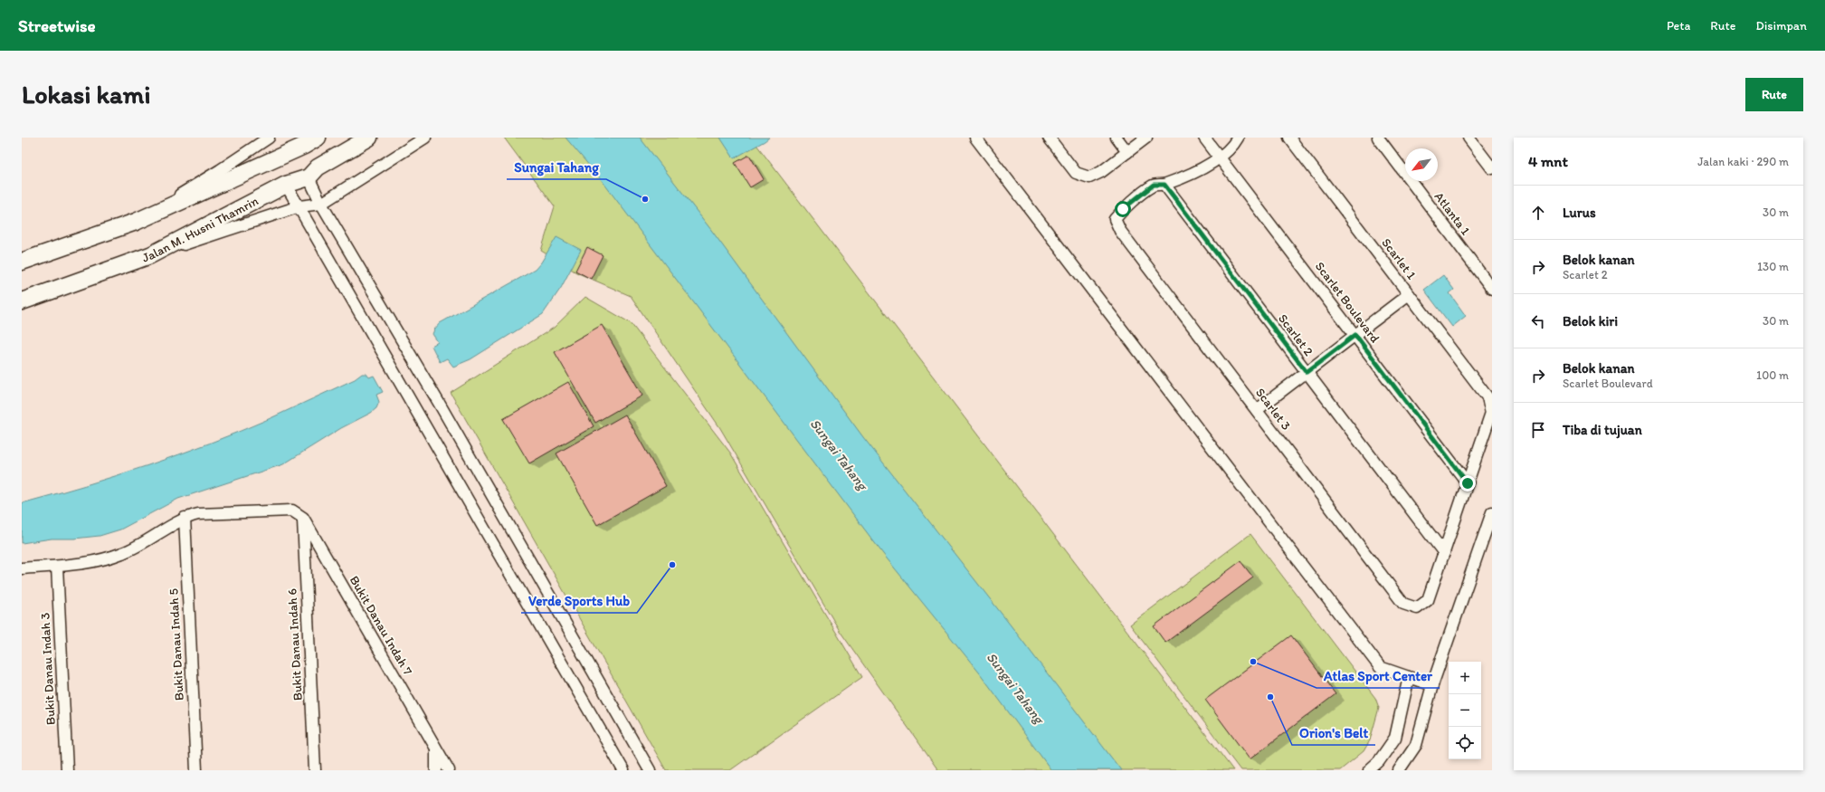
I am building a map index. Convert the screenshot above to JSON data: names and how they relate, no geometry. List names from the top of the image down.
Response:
{
  "streets": {
    "main road": ["Jalan M. Husni Thamrin"],
    "street": [
      "Atlanta 1",
      "Scarlet 1",
      "Scarlet Boulevard",
      "Scarlet 2",
      "Scarlet 3",
      "Bukit Danau Indah 7",
      "Bukit Danau Indah 5",
      "Bukit Danau Indah 6",
      "Bukit Danau Indah 3"
    ]
  },
  "crossings": [
    ["Scarlet 1", "Scarlet Boulevard"],
    ["Scarlet 2", "Scarlet 3"],
    ["Bukit Danau Indah 7", "Bukit Danau Indah 6"]
  ],
  "water": ["Sungai Tahang"],
  "places": [
    "Sungai Tahang",
    "Verde Sports Hub",
    "Atlas Sport Center",
    "Orion's Belt"
  ],
  "north": "bottom left",
  "page": {
    "header": "Streetwise",
    "nav": ["Peta", "Rute", "Disimpan"],
    "buttons": "Rute",
    "title": "Lokasi kami",
    "heading": ["4 mnt", "Jalan kaki · 290 m"],
    "list": [
      ["Lurus", "30 m"],
      ["Belok kanan", "Scarlet 2", "130 m"],
      ["Belok kiri", "30 m"],
      ["Belok kanan", "Scarlet Boulevard", "100 m"],
      "Tiba di tujuan"
    ],
    "map_buttons": ["+", "−"]
  }
}
